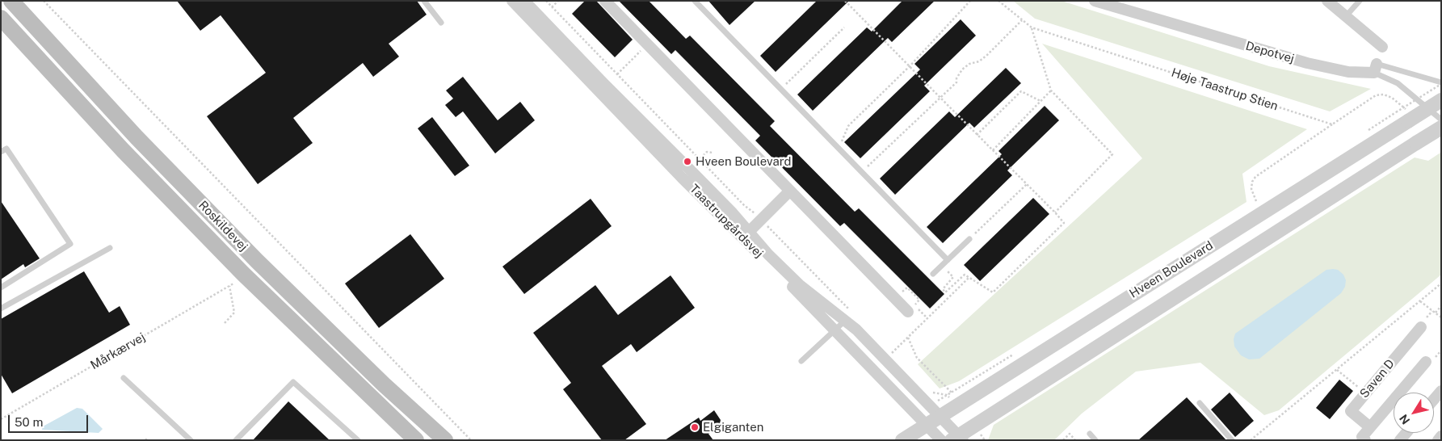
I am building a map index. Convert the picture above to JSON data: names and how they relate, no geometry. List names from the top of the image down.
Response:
{
  "streets": {
    "main road": ["Roskildevej"],
    "street": [
      "Depotvej",
      "Taastrupgårdsvej",
      "Hveen Boulevard",
      "Saven D"
    ],
    "path": ["Høje Taastrup Stien", "Mårkærvej"]
  },
  "crossings": [
    ["Taastrupgårdsvej", "Hveen Boulevard"]
  ],
  "places": ["Hveen Boulevard", "Elgiganten"],
  "scale_bar": "50 m",
  "north": "bottom left"
}
